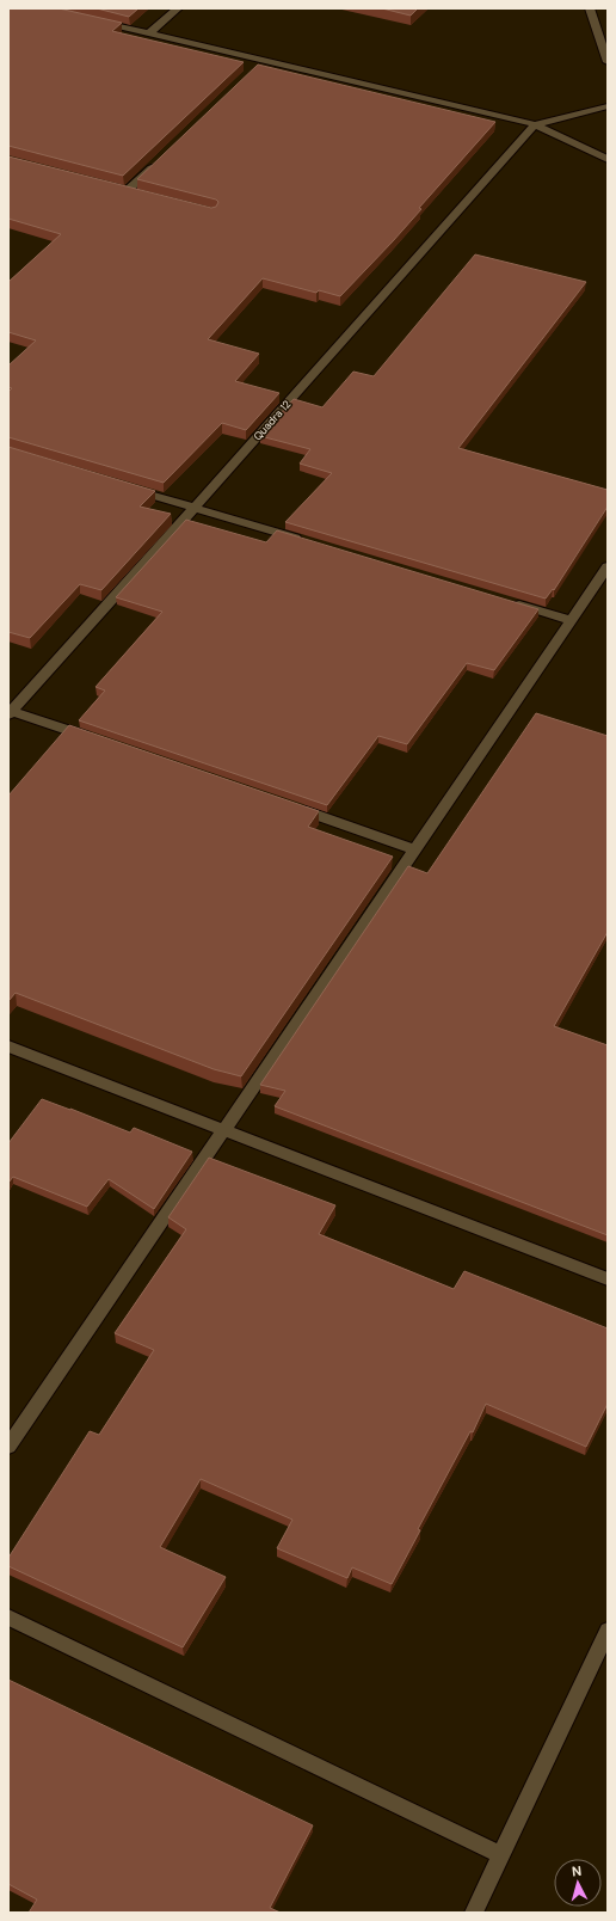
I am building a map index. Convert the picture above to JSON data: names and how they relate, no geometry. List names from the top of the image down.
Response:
{
  "streets": {
    "street": ["Quadra 12"]
  },
  "north": "top"
}
